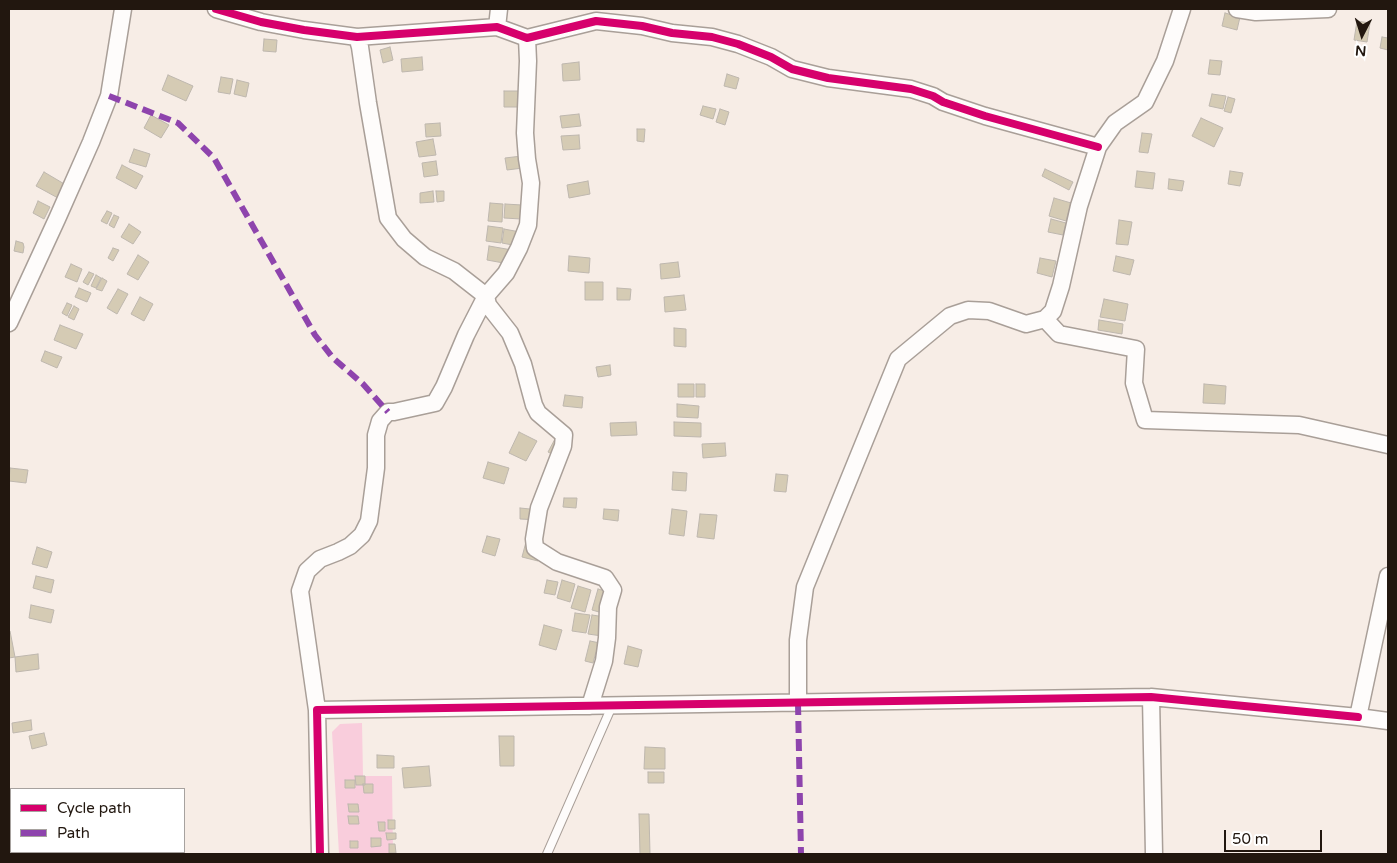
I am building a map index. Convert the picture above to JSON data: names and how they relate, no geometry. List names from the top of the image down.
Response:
{
  "legend": ["Cycle path", "Path"],
  "scale_bar": "50 m",
  "north": "bottom"
}
